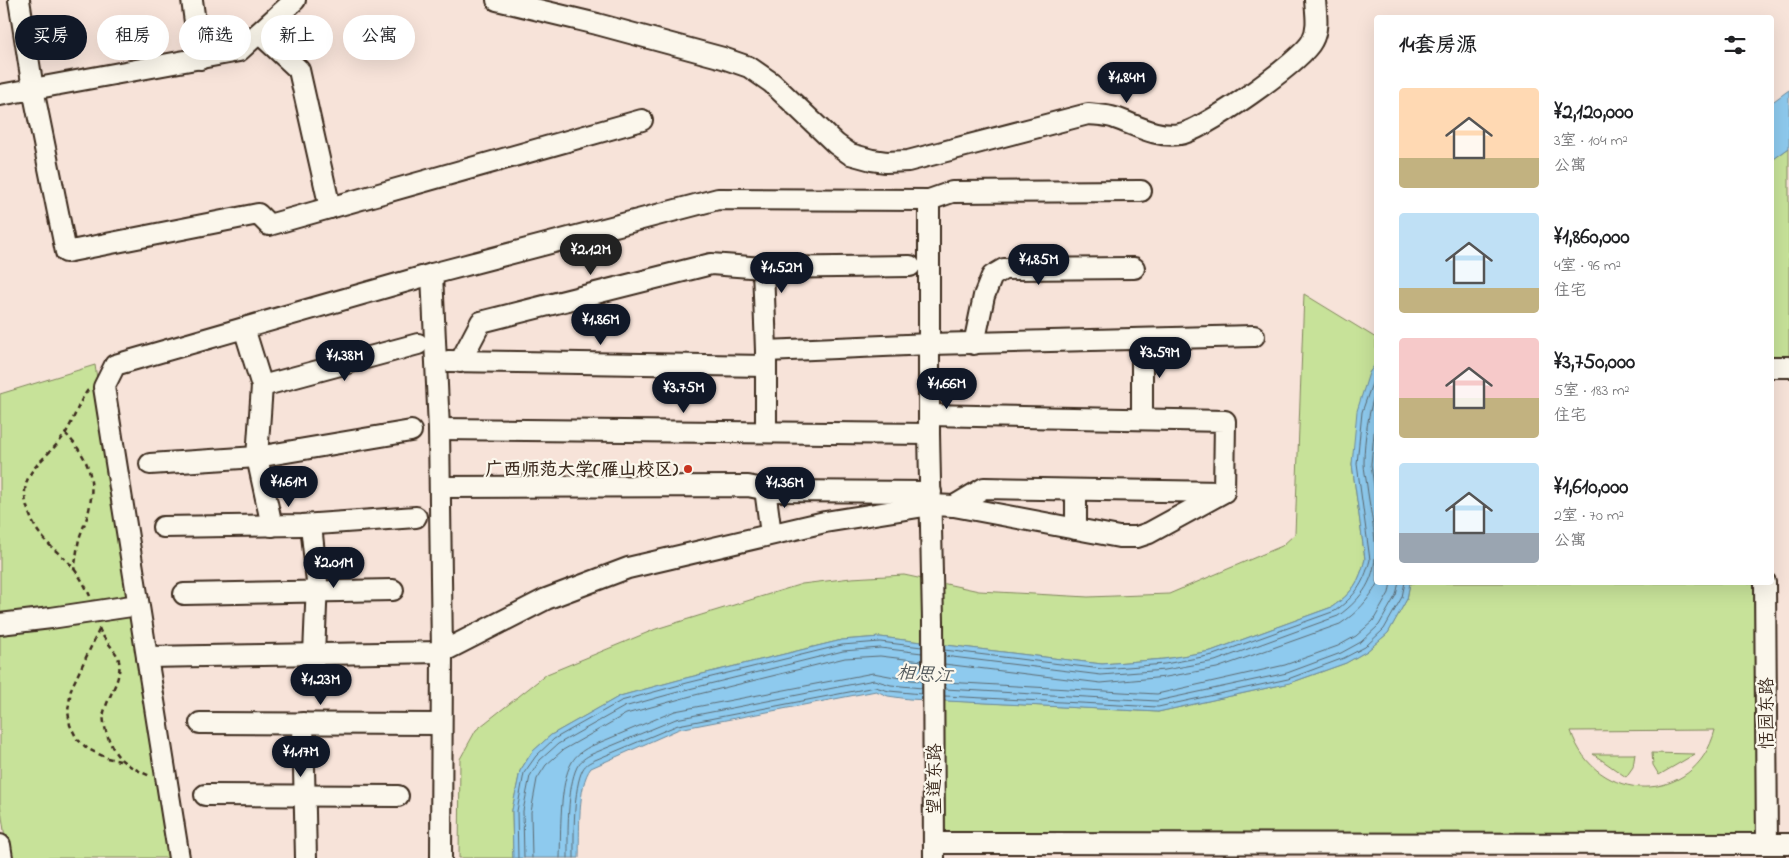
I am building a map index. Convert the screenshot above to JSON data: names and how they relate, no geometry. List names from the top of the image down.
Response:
{
  "streets": {
    "street": ["恬园东路", "望道东路"]
  },
  "water": ["相思江"],
  "places": ["广西师范大学(雁山校区)"],
  "page": {
    "chip": [
      "买房",
      "租房",
      "筛选",
      "新上",
      "公寓"
    ],
    "heading": "14套房源",
    "price": [
      "¥1.84M",
      "¥2.12M",
      "¥1.85M",
      "¥1.52M",
      "¥1.86M",
      "¥3.59M",
      "¥1.38M",
      "¥1.66M",
      "¥3.75M",
      "¥1.61M",
      "¥1.36M",
      "¥2.01M",
      "¥1.23M",
      "¥1.17M"
    ],
    "list": [
      {
        "name": "¥2,120,000",
        "note": "3室 · 104 m² · 公寓"
      },
      {
        "name": "¥1,860,000",
        "note": "4室 · 96 m² · 住宅"
      },
      {
        "name": "¥3,750,000",
        "note": "5室 · 183 m² · 住宅"
      },
      {
        "name": "¥1,610,000",
        "note": "2室 · 70 m² · 公寓"
      }
    ]
  }
}
